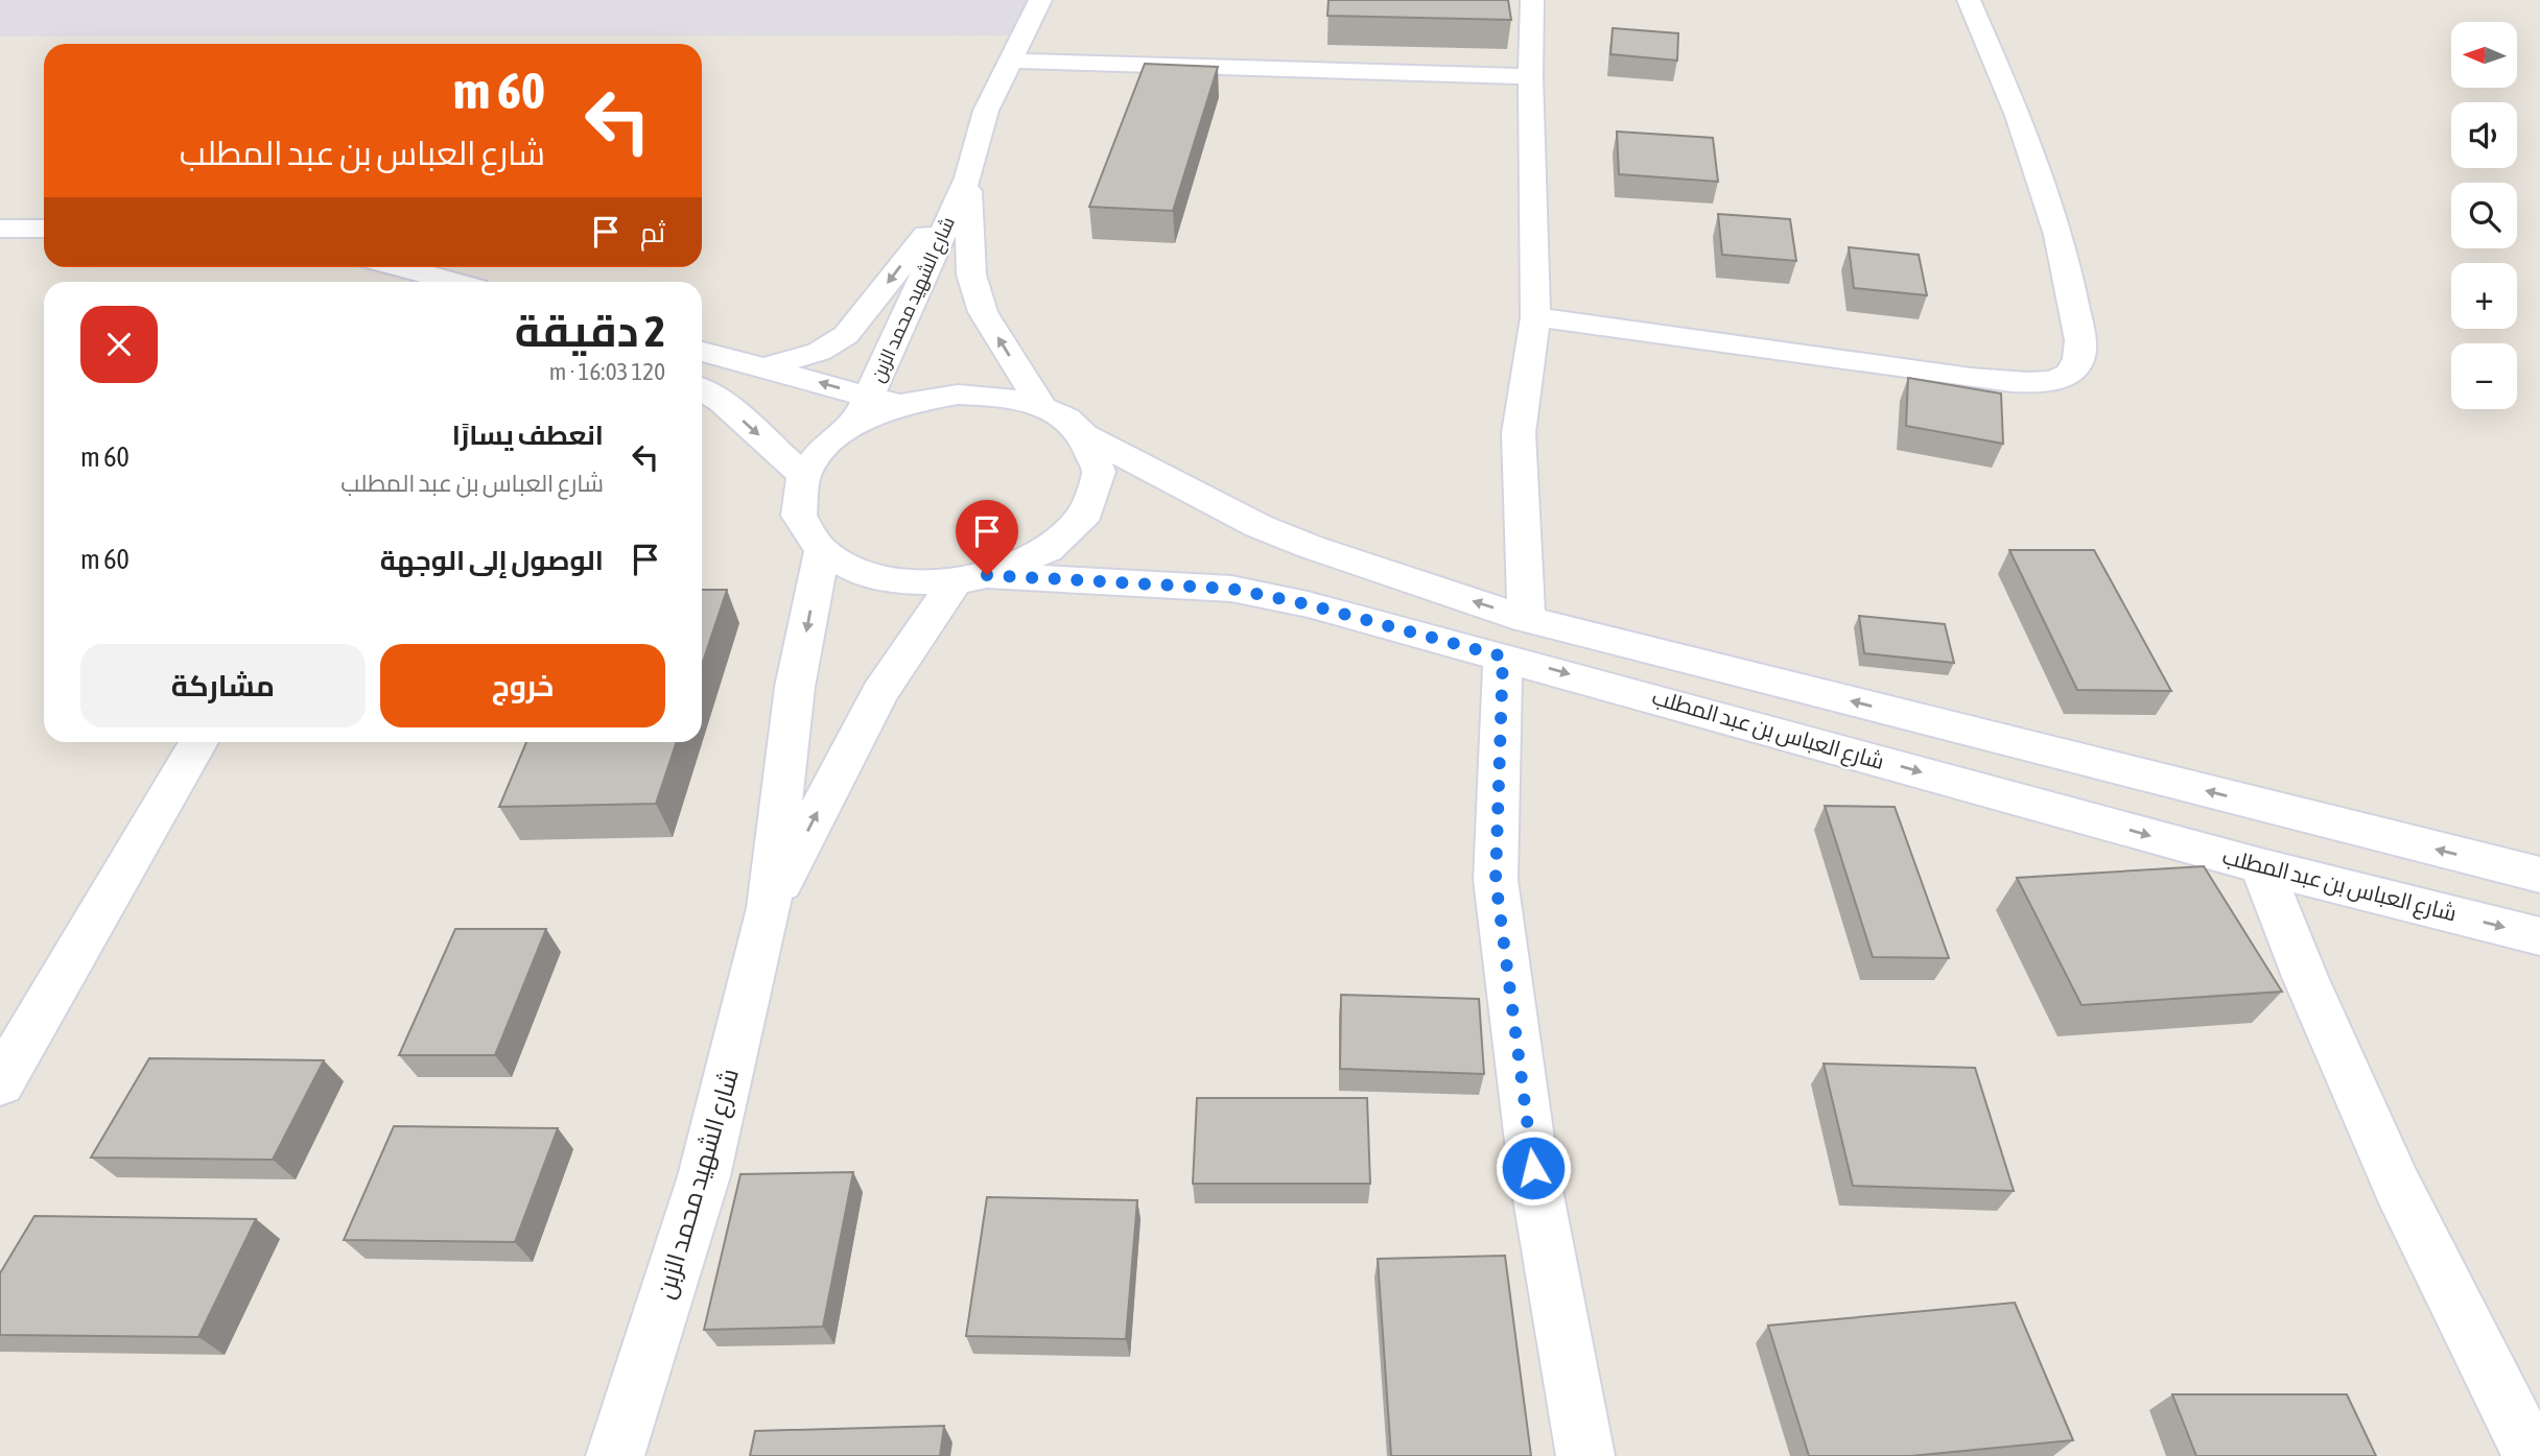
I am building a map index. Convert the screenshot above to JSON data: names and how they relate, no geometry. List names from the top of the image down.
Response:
{
  "streets": {
    "street": ["شارع الشهيد محمد الزبن", "شارع العباس بن عبد المطلب"]
  },
  "crossings": [
    ["شارع الشهيد محمد الزبن", "شارع العباس بن عبد المطلب"]
  ],
  "north": "left",
  "page": {
    "map_buttons": ["+", "−"],
    "turn": ["60 m", "شارع العباس بن عبد المطلب"],
    "then": "ثم",
    "heading": ["2 دقيقة", "120 m · 16:03"],
    "list": [
      {
        "name": "انعطف يسارًا",
        "note": "شارع العباس بن عبد المطلب",
        "value": "60 m"
      },
      {
        "name": "الوصول إلى الوجهة",
        "value": "60 m"
      }
    ],
    "buttons": ["خروج", "مشاركة"]
  }
}
